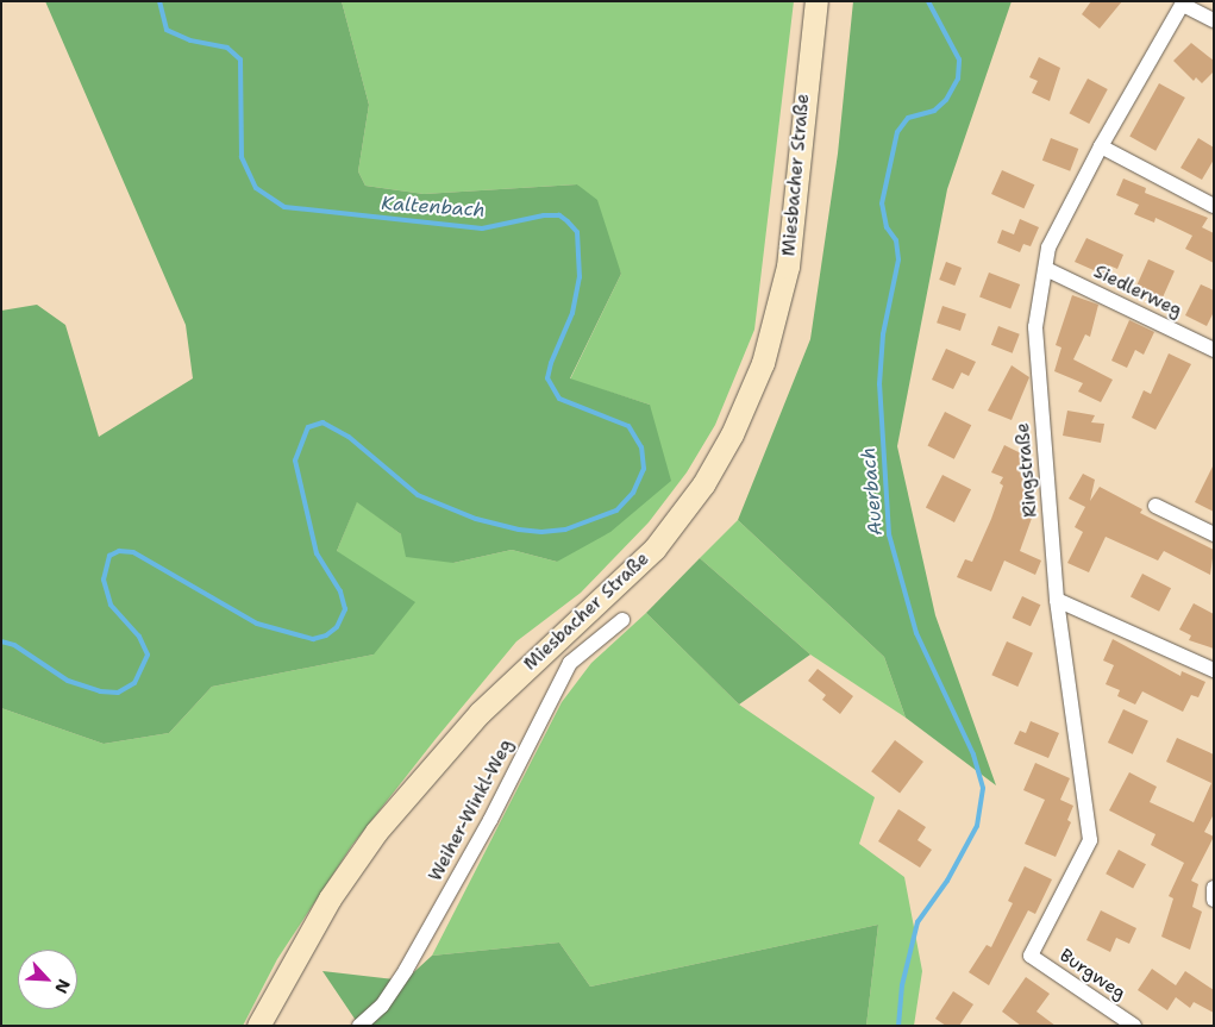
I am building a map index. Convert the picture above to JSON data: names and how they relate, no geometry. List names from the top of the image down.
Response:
{
  "streets": {
    "main road": ["Miesbacher Straße"],
    "street": [
      "Siedlerweg",
      "Ringstraße",
      "Weiher-Winkl-Weg",
      "Burgweg"
    ]
  },
  "crossings": [
    ["Siedlerweg", "Ringstraße"],
    ["Ringstraße", "Burgweg"]
  ],
  "water": ["Kaltenbach", "Auerbach"],
  "north": "bottom right"
}
